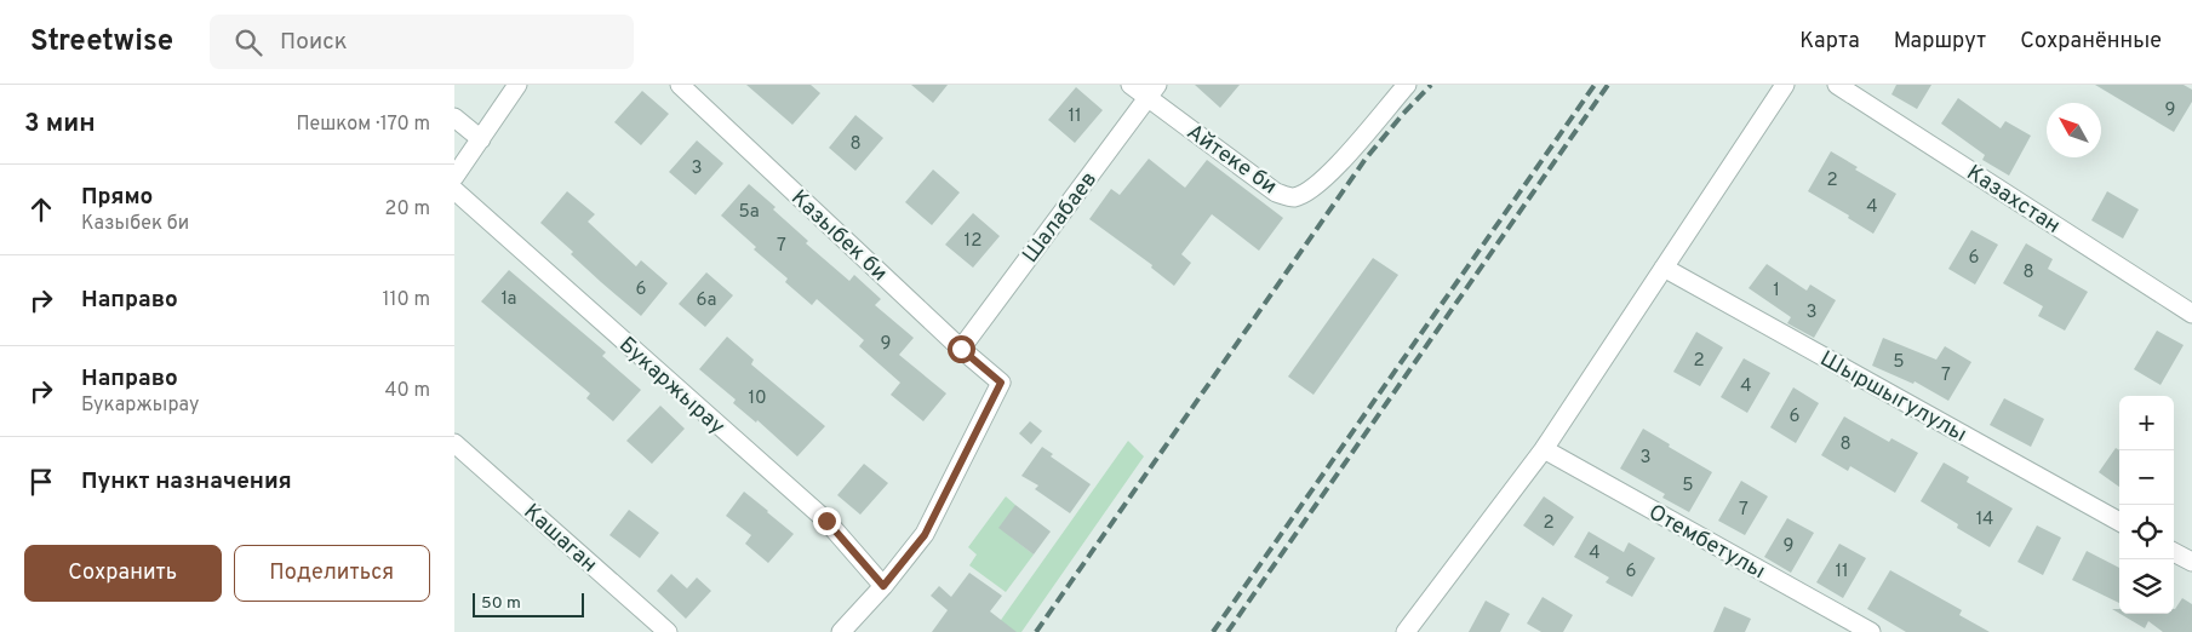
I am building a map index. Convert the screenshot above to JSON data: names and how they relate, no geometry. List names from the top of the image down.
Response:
{
  "streets": {
    "street": [
      "Айтеке би",
      "Казахстан",
      "Шалабаев",
      "Казыбек би",
      "Букаржырау",
      "Шыршыгулулы",
      "Кашаган",
      "Отембетулы"
    ]
  },
  "crossings": [
    ["Айтеке би", "Шалабаев"],
    ["Шалабаев", "Казыбек би"],
    ["Казыбек би", "Букаржырау"]
  ],
  "house_numbers": [
    "9",
    "11",
    "8",
    "3",
    "2",
    "4",
    "5а",
    "12",
    "7",
    "6",
    "8",
    "6",
    "1",
    "1а",
    "6а",
    "3",
    "9",
    "2",
    "5",
    "7",
    "4",
    "10",
    "6",
    "8",
    "3",
    "5",
    "7",
    "14",
    "2",
    "9",
    "4",
    "6",
    "11"
  ],
  "scale_bar": "50 m",
  "north": "top left",
  "page": {
    "header": "Streetwise",
    "search": "Поиск",
    "nav": ["Карта", "Маршрут", "Сохранённые"],
    "heading": ["3 мин", "Пешком · 170 m"],
    "list": [
      ["Прямо", "Казыбек би", "20 m"],
      ["Направо", "110 m"],
      ["Направо", "Букаржырау", "40 m"],
      "Пункт назначения"
    ],
    "map_buttons": ["+", "−"],
    "buttons": ["Сохранить", "Поделиться"],
    "scale": "50 m"
  }
}
